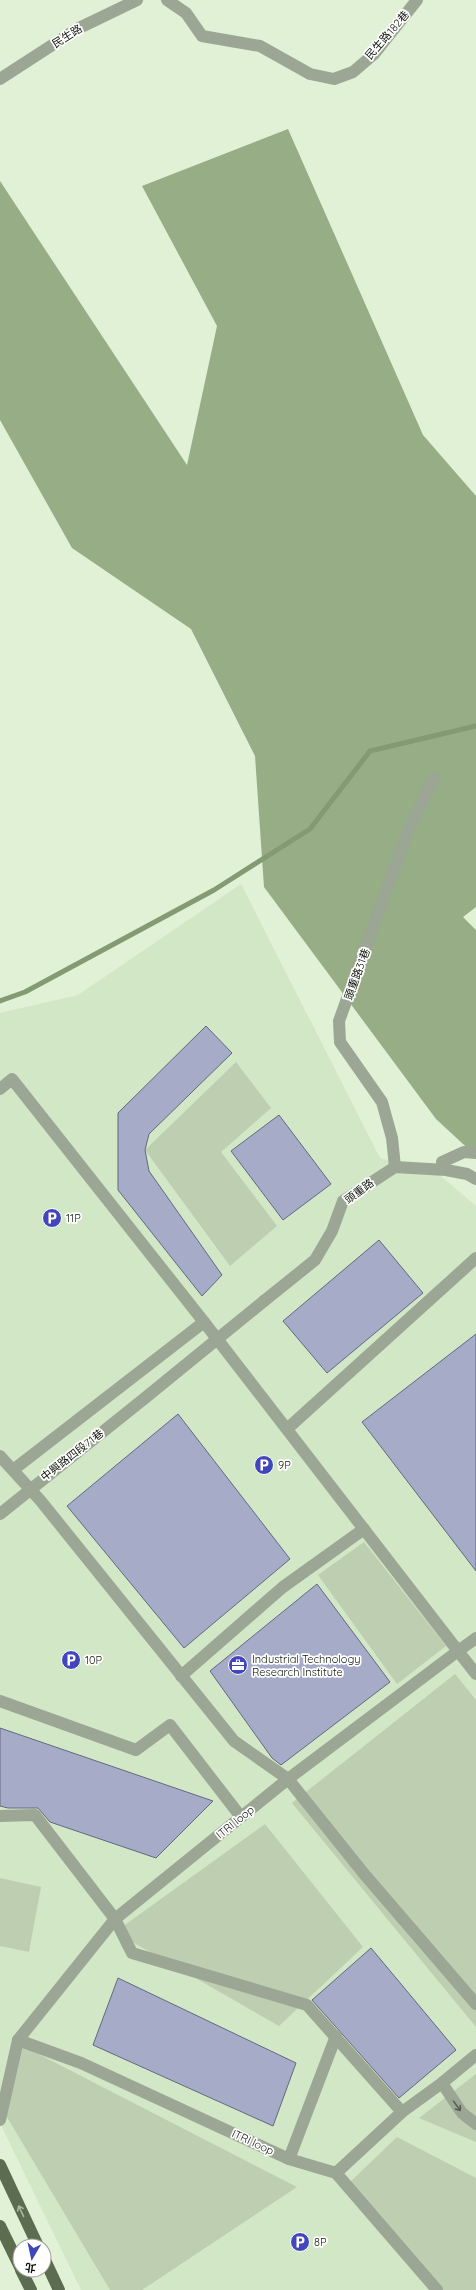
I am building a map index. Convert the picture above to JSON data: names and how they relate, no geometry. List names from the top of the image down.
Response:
{
  "streets": {
    "street": [
      "民生路182巷",
      "民生路",
      "頭重路31巷",
      "頭重路",
      "中興路四段71巷",
      "ITRI loop"
    ]
  },
  "crossings": [
    ["頭重路31巷", "頭重路"],
    ["頭重路", "中興路四段71巷"]
  ],
  "places": {
    "parking": [
      "11P",
      "9P",
      "10P",
      "8P"
    ],
    "office": ["Industrial Technology Research Institute"]
  },
  "north": "bottom"
}
